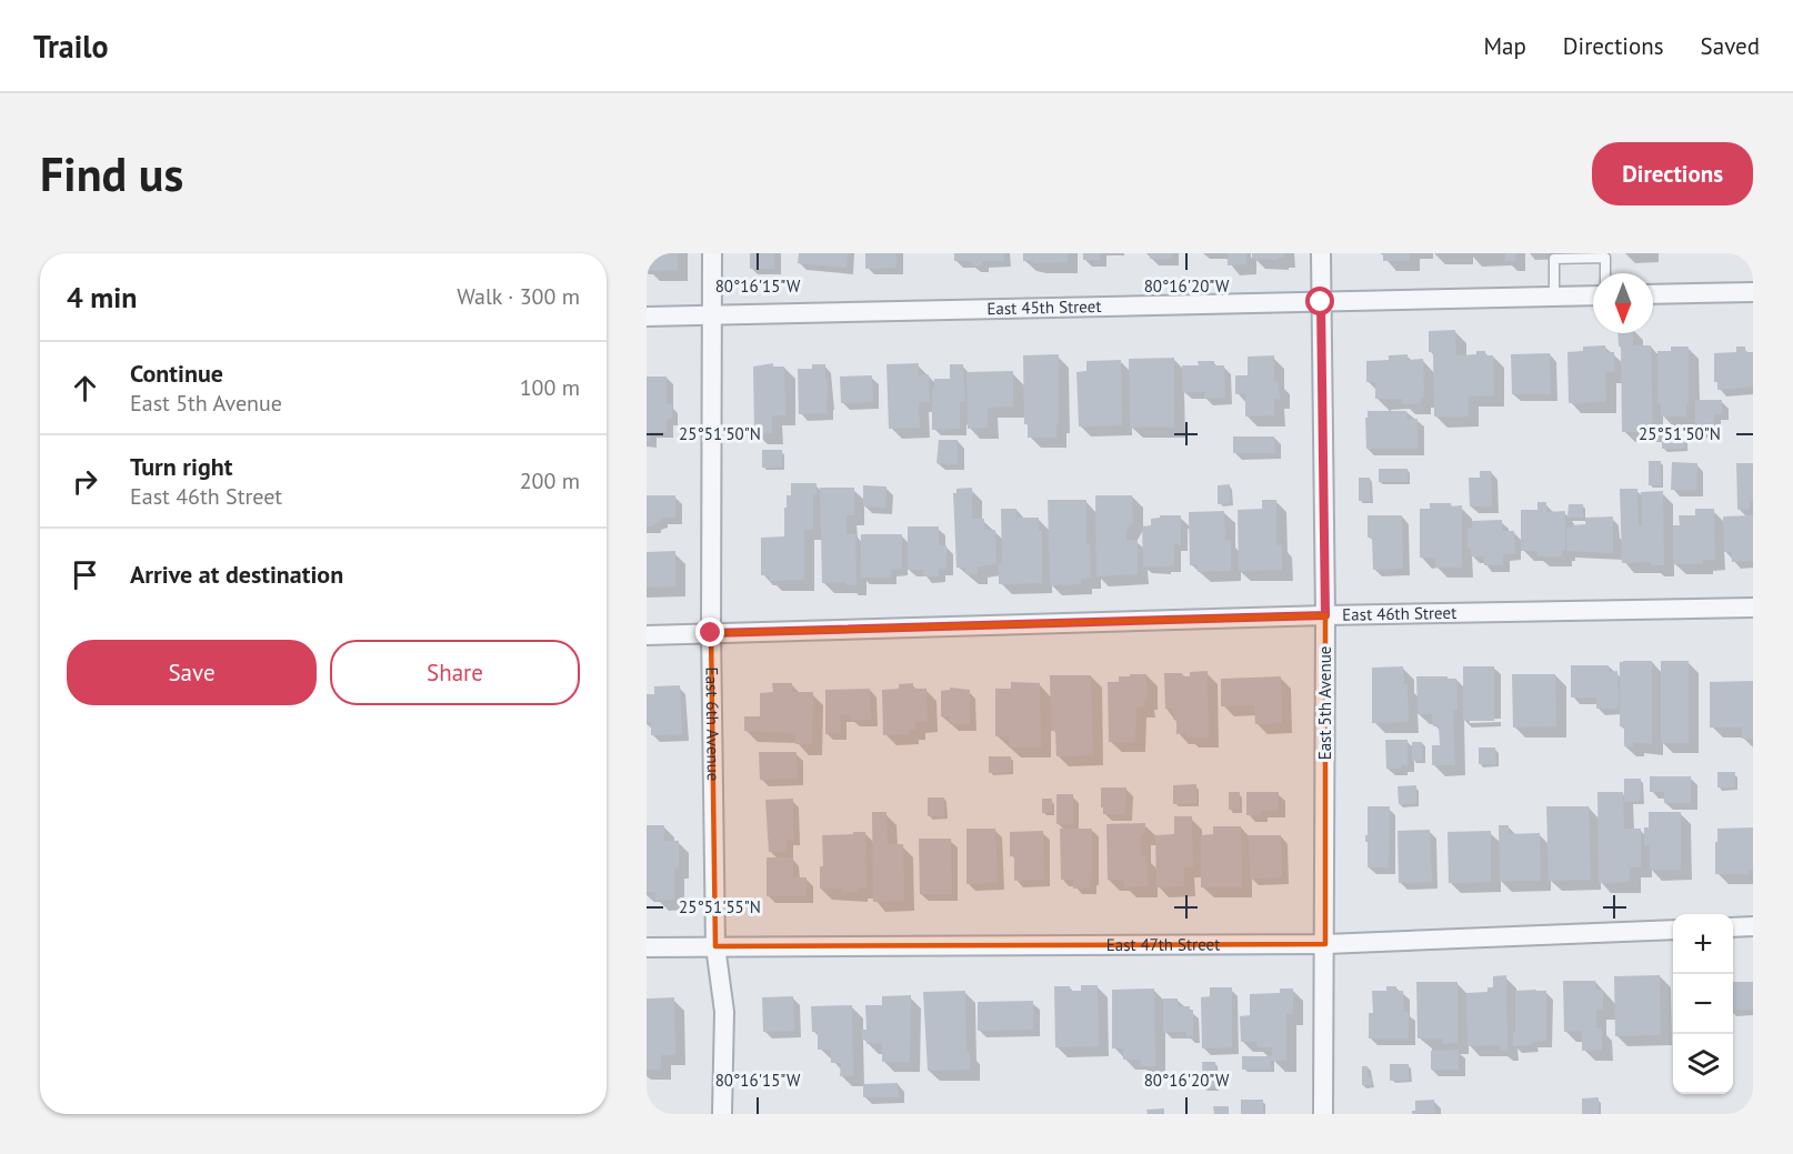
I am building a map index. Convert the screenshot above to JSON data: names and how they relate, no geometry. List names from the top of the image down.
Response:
{
  "streets": {
    "street": [
      "East 45th Street",
      "East 46th Street",
      "East 5th Avenue",
      "East 6th Avenue",
      "East 47th Street"
    ]
  },
  "crossings": [
    ["East 45th Street", "East 5th Avenue"],
    ["East 45th Street", "East 6th Avenue"],
    ["East 46th Street", "East 5th Avenue"],
    ["East 46th Street", "East 6th Avenue"],
    ["East 5th Avenue", "East 47th Street"],
    ["East 6th Avenue", "East 47th Street"]
  ],
  "north": "bottom",
  "page": {
    "header": "Trailo",
    "nav": ["Map", "Directions", "Saved"],
    "buttons": [
      "Directions",
      ["Save", "Share"]
    ],
    "title": "Find us",
    "heading": ["4 min", "Walk · 300 m"],
    "list": [
      ["Continue", "East 5th Avenue", "100 m"],
      ["Turn right", "East 46th Street", "200 m"],
      "Arrive at destination"
    ],
    "map_buttons": ["+", "−"]
  },
  "coordinates": [
    "80°16'15\"W",
    "80°16'20\"W",
    "25°51'50\"N",
    "25°51'55\"N"
  ]
}
